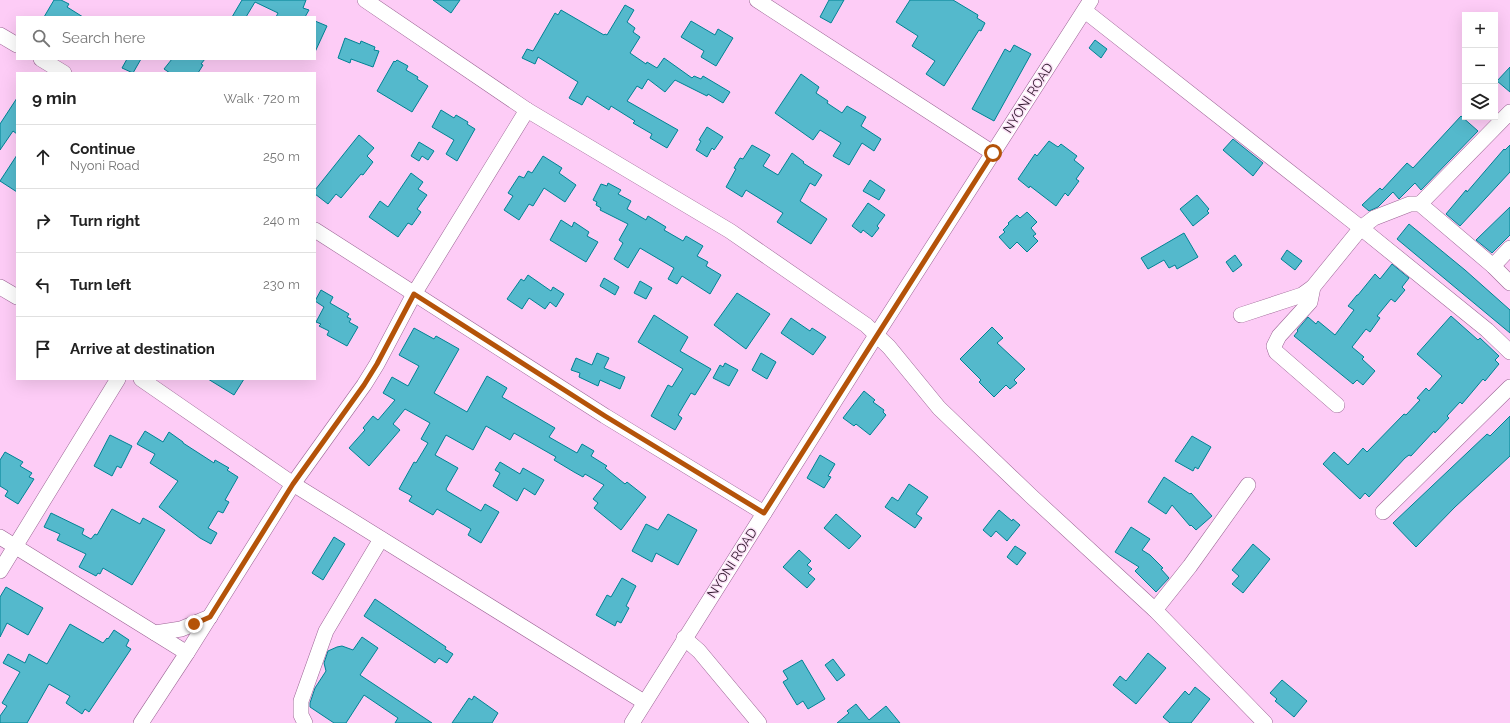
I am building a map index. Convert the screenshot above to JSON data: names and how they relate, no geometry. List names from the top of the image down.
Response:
{
  "streets": {
    "street": ["NYONI ROAD"]
  },
  "page": {
    "map_buttons": ["+", "−"],
    "search": "Search here",
    "heading": ["9 min", "Walk · 720 m"],
    "list": [
      ["Continue", "Nyoni Road", "250 m"],
      ["Turn right", "240 m"],
      ["Turn left", "230 m"],
      "Arrive at destination"
    ]
  }
}
